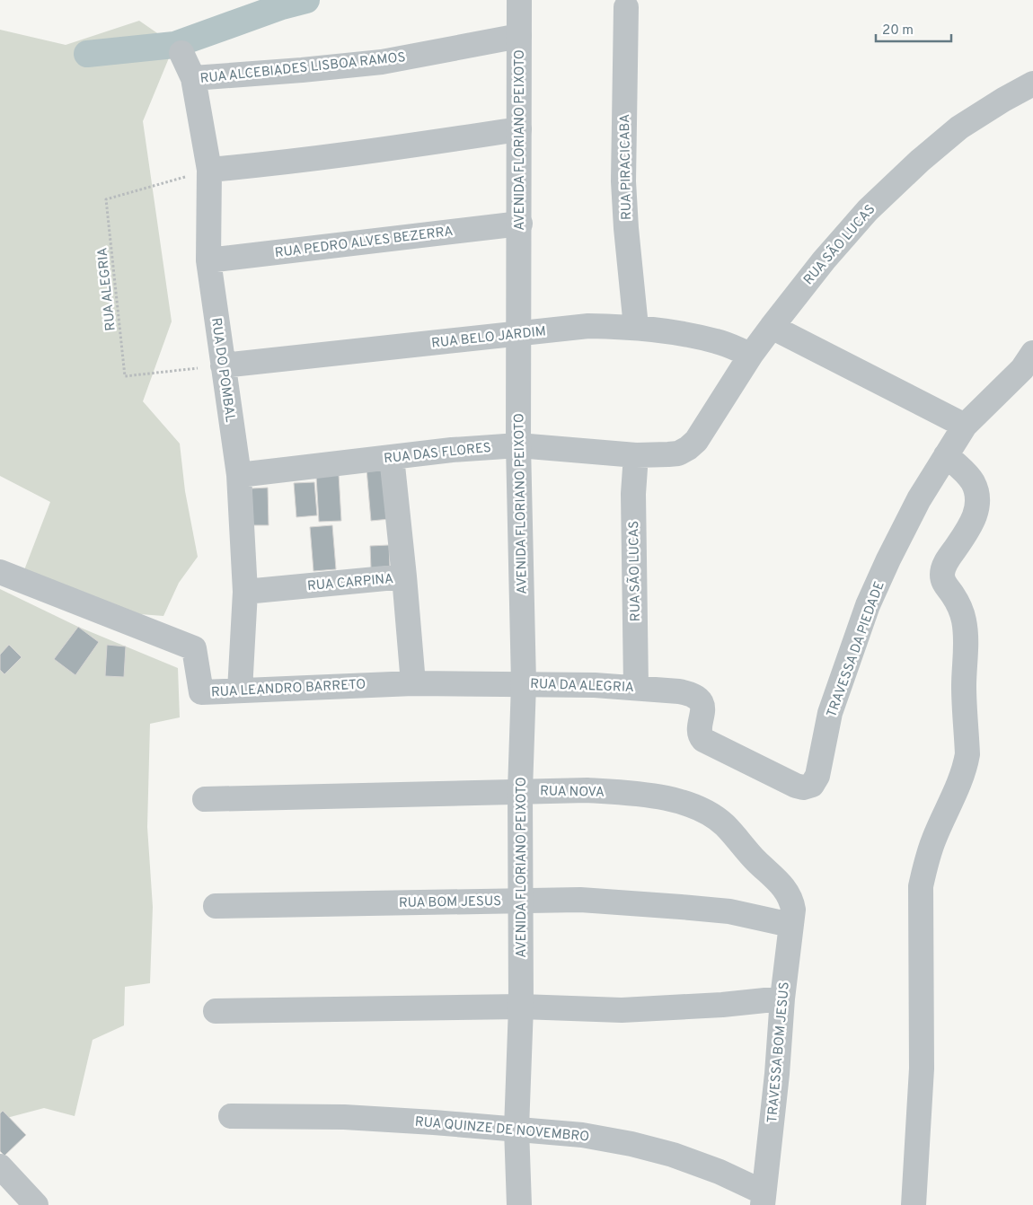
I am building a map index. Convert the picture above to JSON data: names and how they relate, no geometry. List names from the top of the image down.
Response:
{
  "streets": {
    "street": [
      "RUA ALCEBIADES LISBOA RAMOS",
      "AVENIDA FLORIANO PEIXOTO",
      "RUA PIRACICABA",
      "RUA PEDRO ALVES BEZERRA",
      "RUA SÃO LUCAS",
      "RUA BELO JARDIM",
      "RUA DO POMBAL",
      "RUA DAS FLORES",
      "RUA CARPINA",
      "TRAVESSA DA PIEDADE",
      "RUA DA ALEGRIA",
      "RUA LEANDRO BARRETO",
      "RUA NOVA",
      "RUA BOM JESUS",
      "TRAVESSA BOM JESUS",
      "RUA QUINZE DE NOVEMBRO"
    ],
    "path": ["RUA ALEGRIA"]
  },
  "crossings": [
    ["RUA ALCEBIADES LISBOA RAMOS", "AVENIDA FLORIANO PEIXOTO"],
    ["RUA ALCEBIADES LISBOA RAMOS", "RUA DO POMBAL"],
    ["AVENIDA FLORIANO PEIXOTO", "RUA PEDRO ALVES BEZERRA"],
    ["AVENIDA FLORIANO PEIXOTO", "RUA BELO JARDIM"],
    ["AVENIDA FLORIANO PEIXOTO", "RUA DAS FLORES"],
    ["AVENIDA FLORIANO PEIXOTO", "RUA DA ALEGRIA"],
    ["AVENIDA FLORIANO PEIXOTO", "RUA NOVA"],
    ["AVENIDA FLORIANO PEIXOTO", "RUA BOM JESUS"],
    ["AVENIDA FLORIANO PEIXOTO", "RUA QUINZE DE NOVEMBRO"],
    ["RUA PIRACICABA", "RUA BELO JARDIM"],
    ["RUA PEDRO ALVES BEZERRA", "RUA DO POMBAL"],
    ["RUA SÃO LUCAS", "RUA BELO JARDIM"],
    ["RUA SÃO LUCAS", "RUA DAS FLORES"],
    ["RUA SÃO LUCAS", "RUA DA ALEGRIA"],
    ["RUA ALEGRIA", "RUA BELO JARDIM"],
    ["RUA ALEGRIA", "RUA DO POMBAL"],
    ["RUA BELO JARDIM", "RUA DO POMBAL"],
    ["RUA DO POMBAL", "RUA DAS FLORES"],
    ["RUA DO POMBAL", "RUA CARPINA"],
    ["RUA DO POMBAL", "RUA LEANDRO BARRETO"],
    ["RUA CARPINA", "RUA DA ALEGRIA"],
    ["RUA CARPINA", "RUA LEANDRO BARRETO"],
    ["TRAVESSA DA PIEDADE", "RUA DA ALEGRIA"],
    ["RUA DA ALEGRIA", "RUA LEANDRO BARRETO"],
    ["RUA NOVA", "TRAVESSA BOM JESUS"],
    ["RUA BOM JESUS", "TRAVESSA BOM JESUS"],
    ["TRAVESSA BOM JESUS", "RUA QUINZE DE NOVEMBRO"]
  ],
  "scale_bar": "20 m"
}
